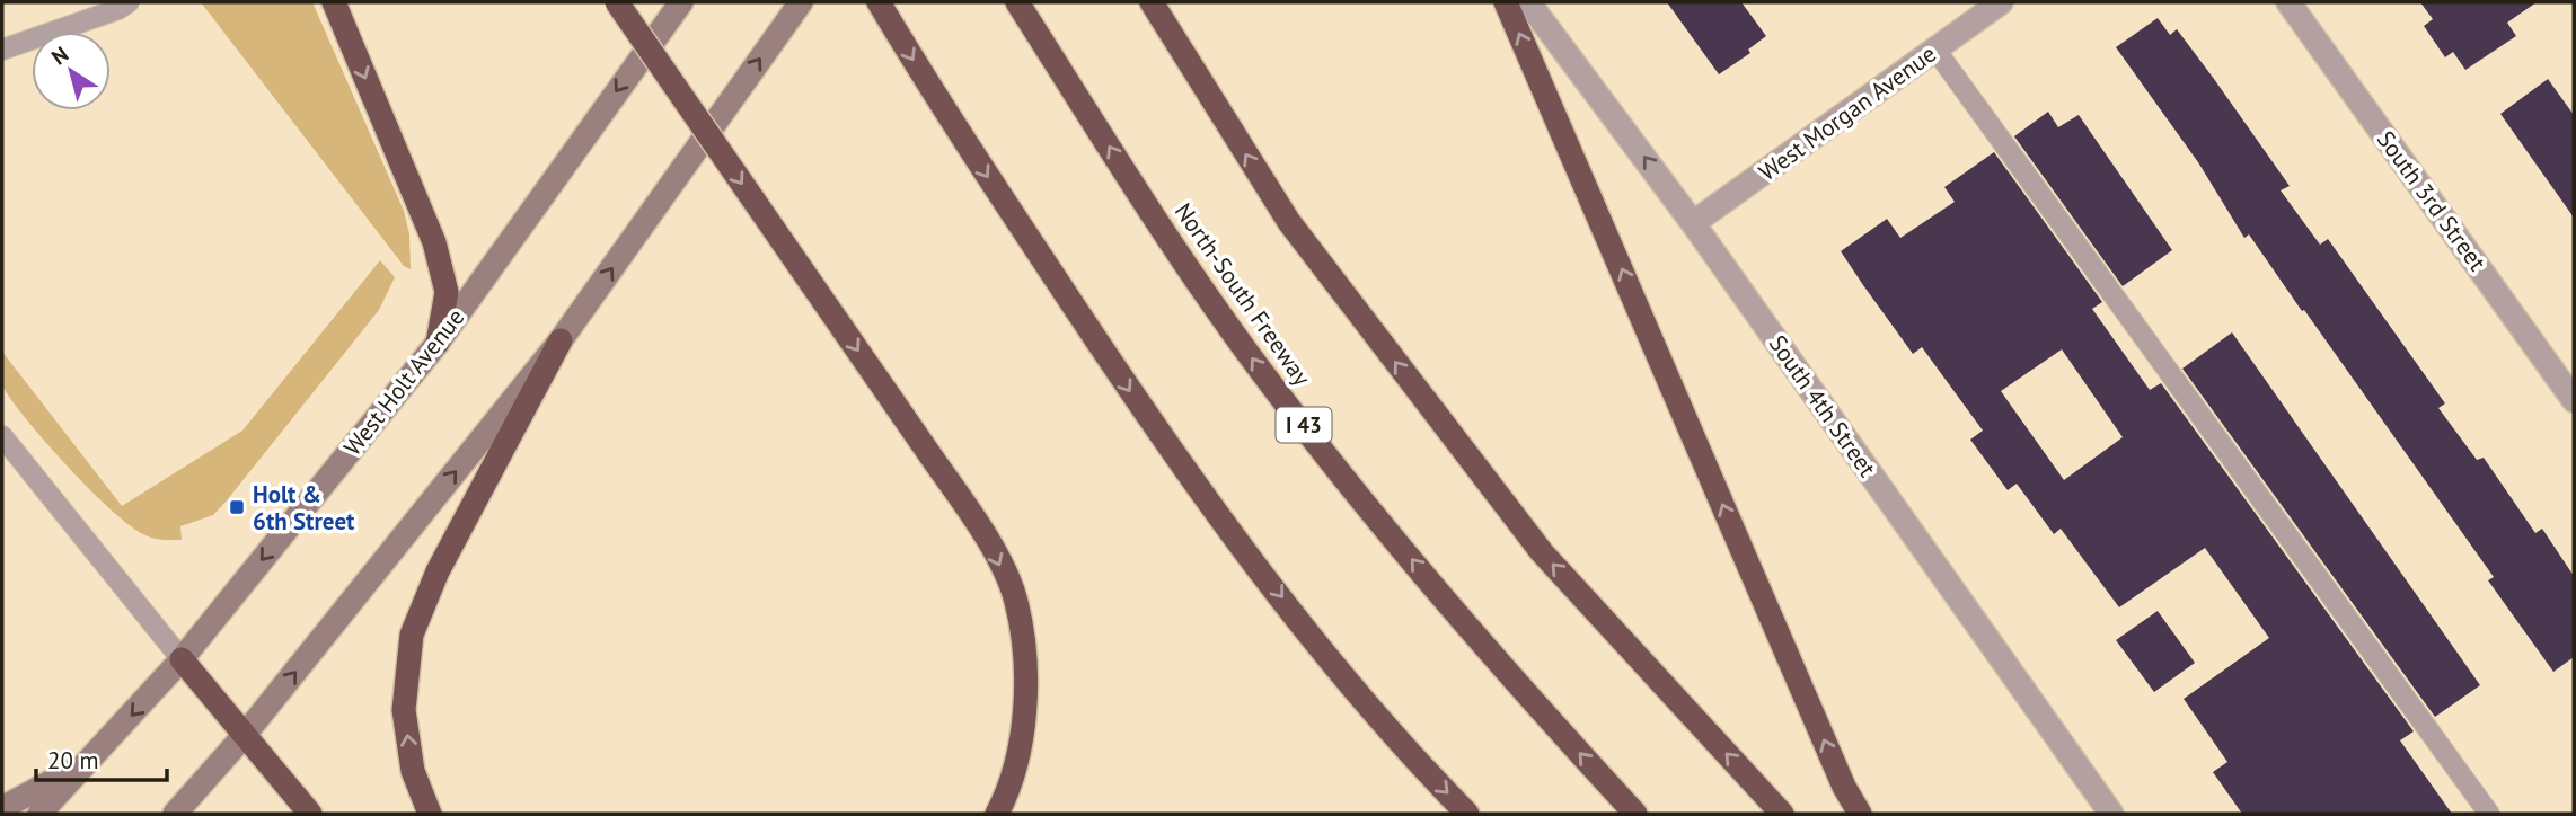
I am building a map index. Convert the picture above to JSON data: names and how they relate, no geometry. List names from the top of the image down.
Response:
{
  "streets": {
    "highway": ["North-South Freeway", "I 43"],
    "street": [
      "West Morgan Avenue",
      "South 3rd Street",
      "West Holt Avenue",
      "South 4th Street"
    ]
  },
  "crossings": [
    ["West Morgan Avenue", "South 4th Street"]
  ],
  "places": {
    "transit": ["Holt & 6th Street"]
  },
  "scale_bar": "20 m",
  "north": "top left"
}
